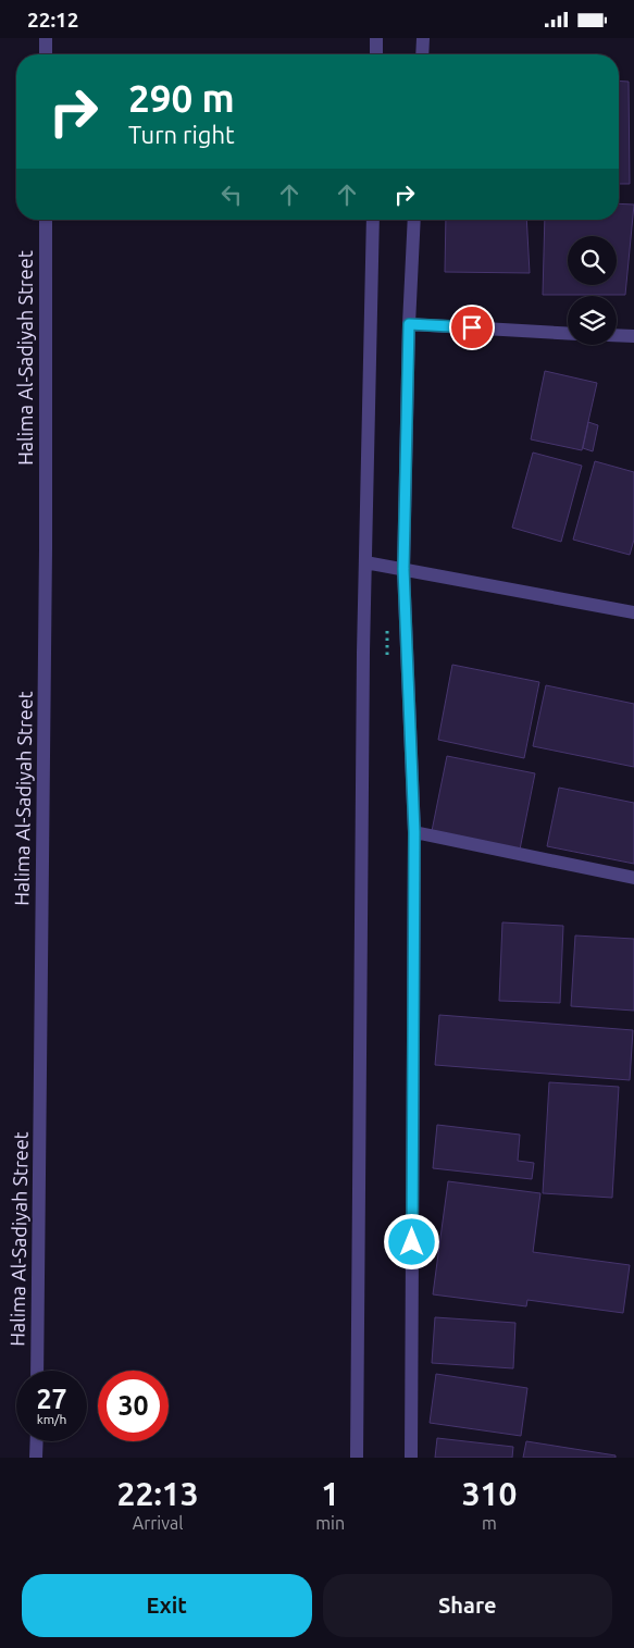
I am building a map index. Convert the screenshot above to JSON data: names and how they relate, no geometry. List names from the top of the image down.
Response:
{
  "streets": {
    "street": ["Halima Al-Sadiyah Street"]
  },
  "page": {
    "status": "22:12",
    "turn": ["290 m", "Turn right"],
    "speed": "27 km/h",
    "limit": "30",
    "eta": [
      "22:13",
      "Arrival",
      "1",
      "min",
      "310",
      "m"
    ],
    "buttons": ["Exit", "Share"]
  }
}
